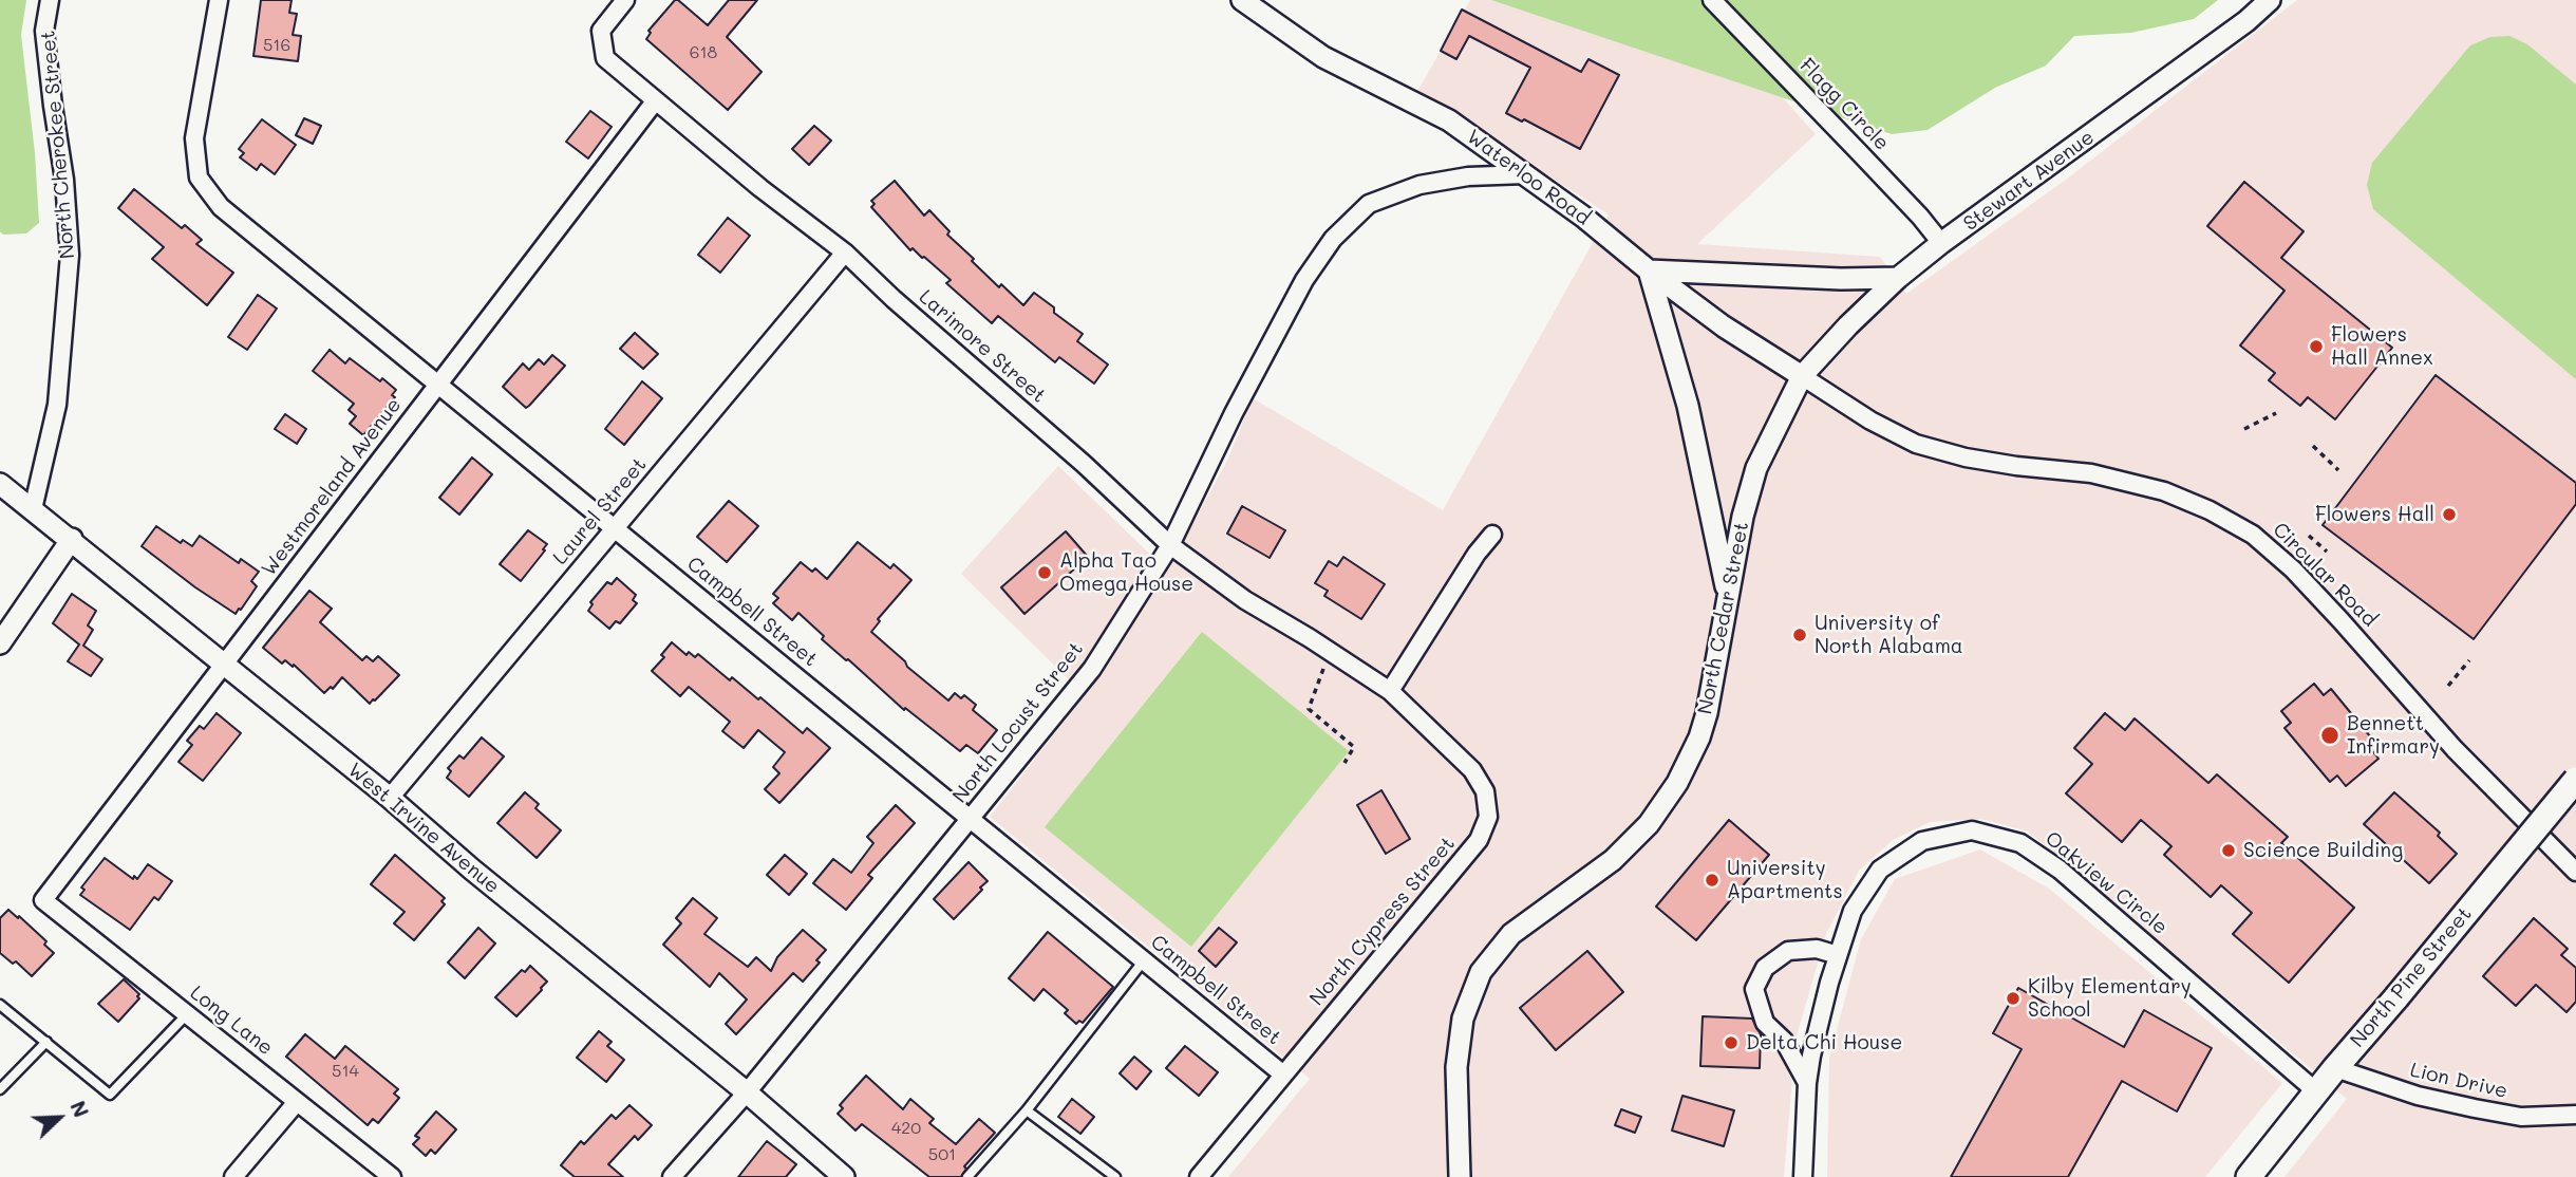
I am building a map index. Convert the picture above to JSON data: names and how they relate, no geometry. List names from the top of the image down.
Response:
{
  "streets": {
    "main road": ["North Pine Street"],
    "street": [
      "Flagg Circle",
      "North Cherokee Street",
      "Waterloo Road",
      "Stewart Avenue",
      "Larimore Street",
      "Westmoreland Avenue",
      "Laurel Street",
      "Circular Road",
      "Campbell Street",
      "North Cedar Street",
      "North Locust Street",
      "West Irvine Avenue",
      "Oakview Circle",
      "North Cypress Street",
      "Long Lane",
      "Lion Drive"
    ]
  },
  "crossings": [
    ["Flagg Circle", "Stewart Avenue"],
    ["North Cherokee Street", "West Irvine Avenue"],
    ["Waterloo Road", "Stewart Avenue"],
    ["Waterloo Road", "Circular Road"],
    ["Waterloo Road", "North Cedar Street"],
    ["Waterloo Road", "North Locust Street"],
    ["Stewart Avenue", "Circular Road"],
    ["Stewart Avenue", "North Cedar Street"],
    ["Larimore Street", "Westmoreland Avenue"],
    ["Larimore Street", "Laurel Street"],
    ["Larimore Street", "North Locust Street"],
    ["Larimore Street", "North Cypress Street"],
    ["Westmoreland Avenue", "Campbell Street"],
    ["Westmoreland Avenue", "West Irvine Avenue"],
    ["Westmoreland Avenue", "Long Lane"],
    ["Laurel Street", "Campbell Street"],
    ["Laurel Street", "West Irvine Avenue"],
    ["Circular Road", "North Cedar Street"],
    ["Campbell Street", "North Locust Street"],
    ["Campbell Street", "North Cypress Street"],
    ["North Locust Street", "West Irvine Avenue"],
    ["Oakview Circle", "North Pine Street"],
    ["North Pine Street", "Lion Drive"]
  ],
  "places": [
    "Flowers Hall Annex",
    "Flowers Hall",
    "Alpha Tao Omega House",
    "University of North Alabama",
    "Bennett Infirmary",
    "Science Building",
    "University Apartments",
    "Kilby Elementary School",
    "Delta Chi House"
  ],
  "house_numbers": [
    "516",
    "618",
    "514",
    "420",
    "501"
  ],
  "north": "top right"
}
